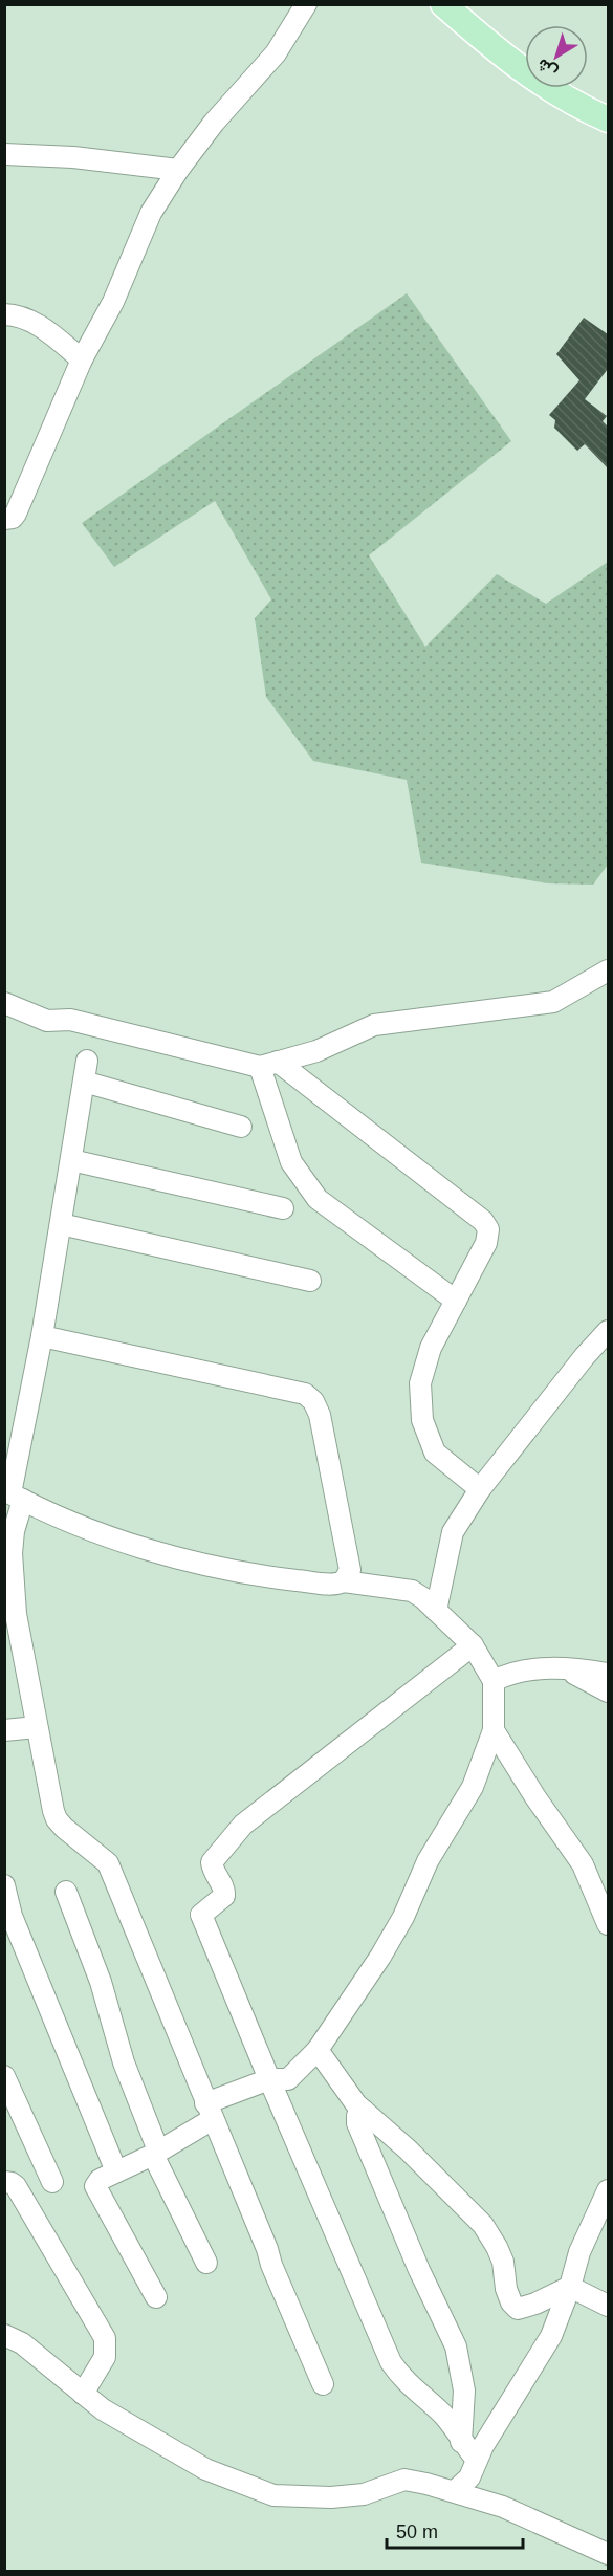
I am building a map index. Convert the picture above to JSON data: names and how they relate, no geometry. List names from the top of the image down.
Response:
{
  "scale_bar": "50 m",
  "north": "bottom left"
}
